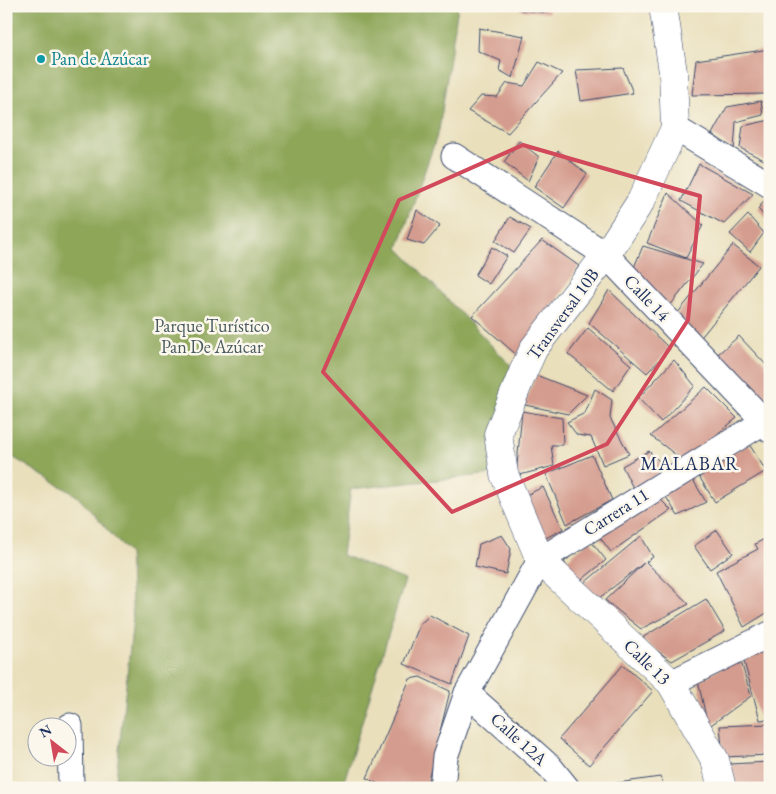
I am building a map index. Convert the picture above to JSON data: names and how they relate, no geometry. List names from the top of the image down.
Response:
{
  "streets": {
    "street": [
      "Calle 14",
      "Transversal 10B",
      "Carrera 11",
      "Calle 13",
      "Calle 12A"
    ]
  },
  "crossings": [
    ["Calle 14", "Transversal 10B"],
    ["Calle 14", "Carrera 11"],
    ["Transversal 10B", "Carrera 11"],
    ["Transversal 10B", "Calle 13"],
    ["Carrera 11", "Calle 13"]
  ],
  "districts": ["MALABAR"],
  "parks": ["Parque Turístico Pan De Azúcar"],
  "places": ["Pan de Azúcar"],
  "north": "top left"
}
